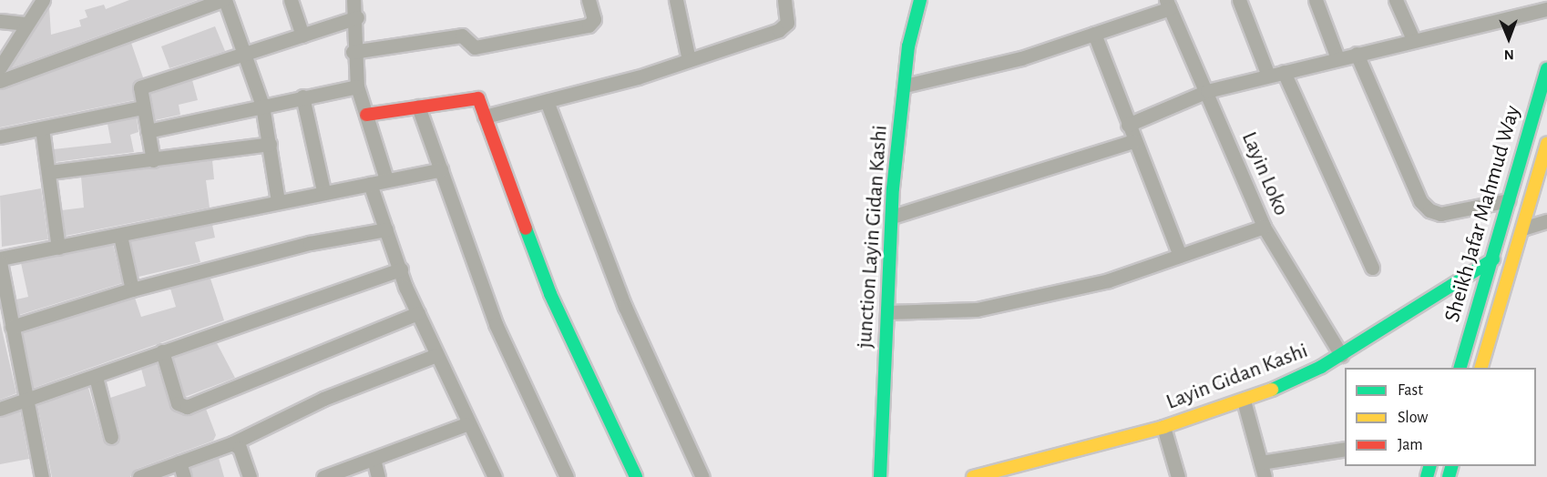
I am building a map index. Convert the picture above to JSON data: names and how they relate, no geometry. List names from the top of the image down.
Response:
{
  "streets": {
    "street": [
      "Layin Loko",
      "Sheikh Jafar Mahmud Way",
      "junction Layin Gidan Kashi",
      "Layin Gidan Kashi"
    ]
  },
  "crossings": [
    ["Layin Loko", "Layin Gidan Kashi"],
    ["Sheikh Jafar Mahmud Way", "Layin Gidan Kashi"]
  ],
  "legend": ["Fast", "Slow", "Jam"],
  "north": "bottom"
}
